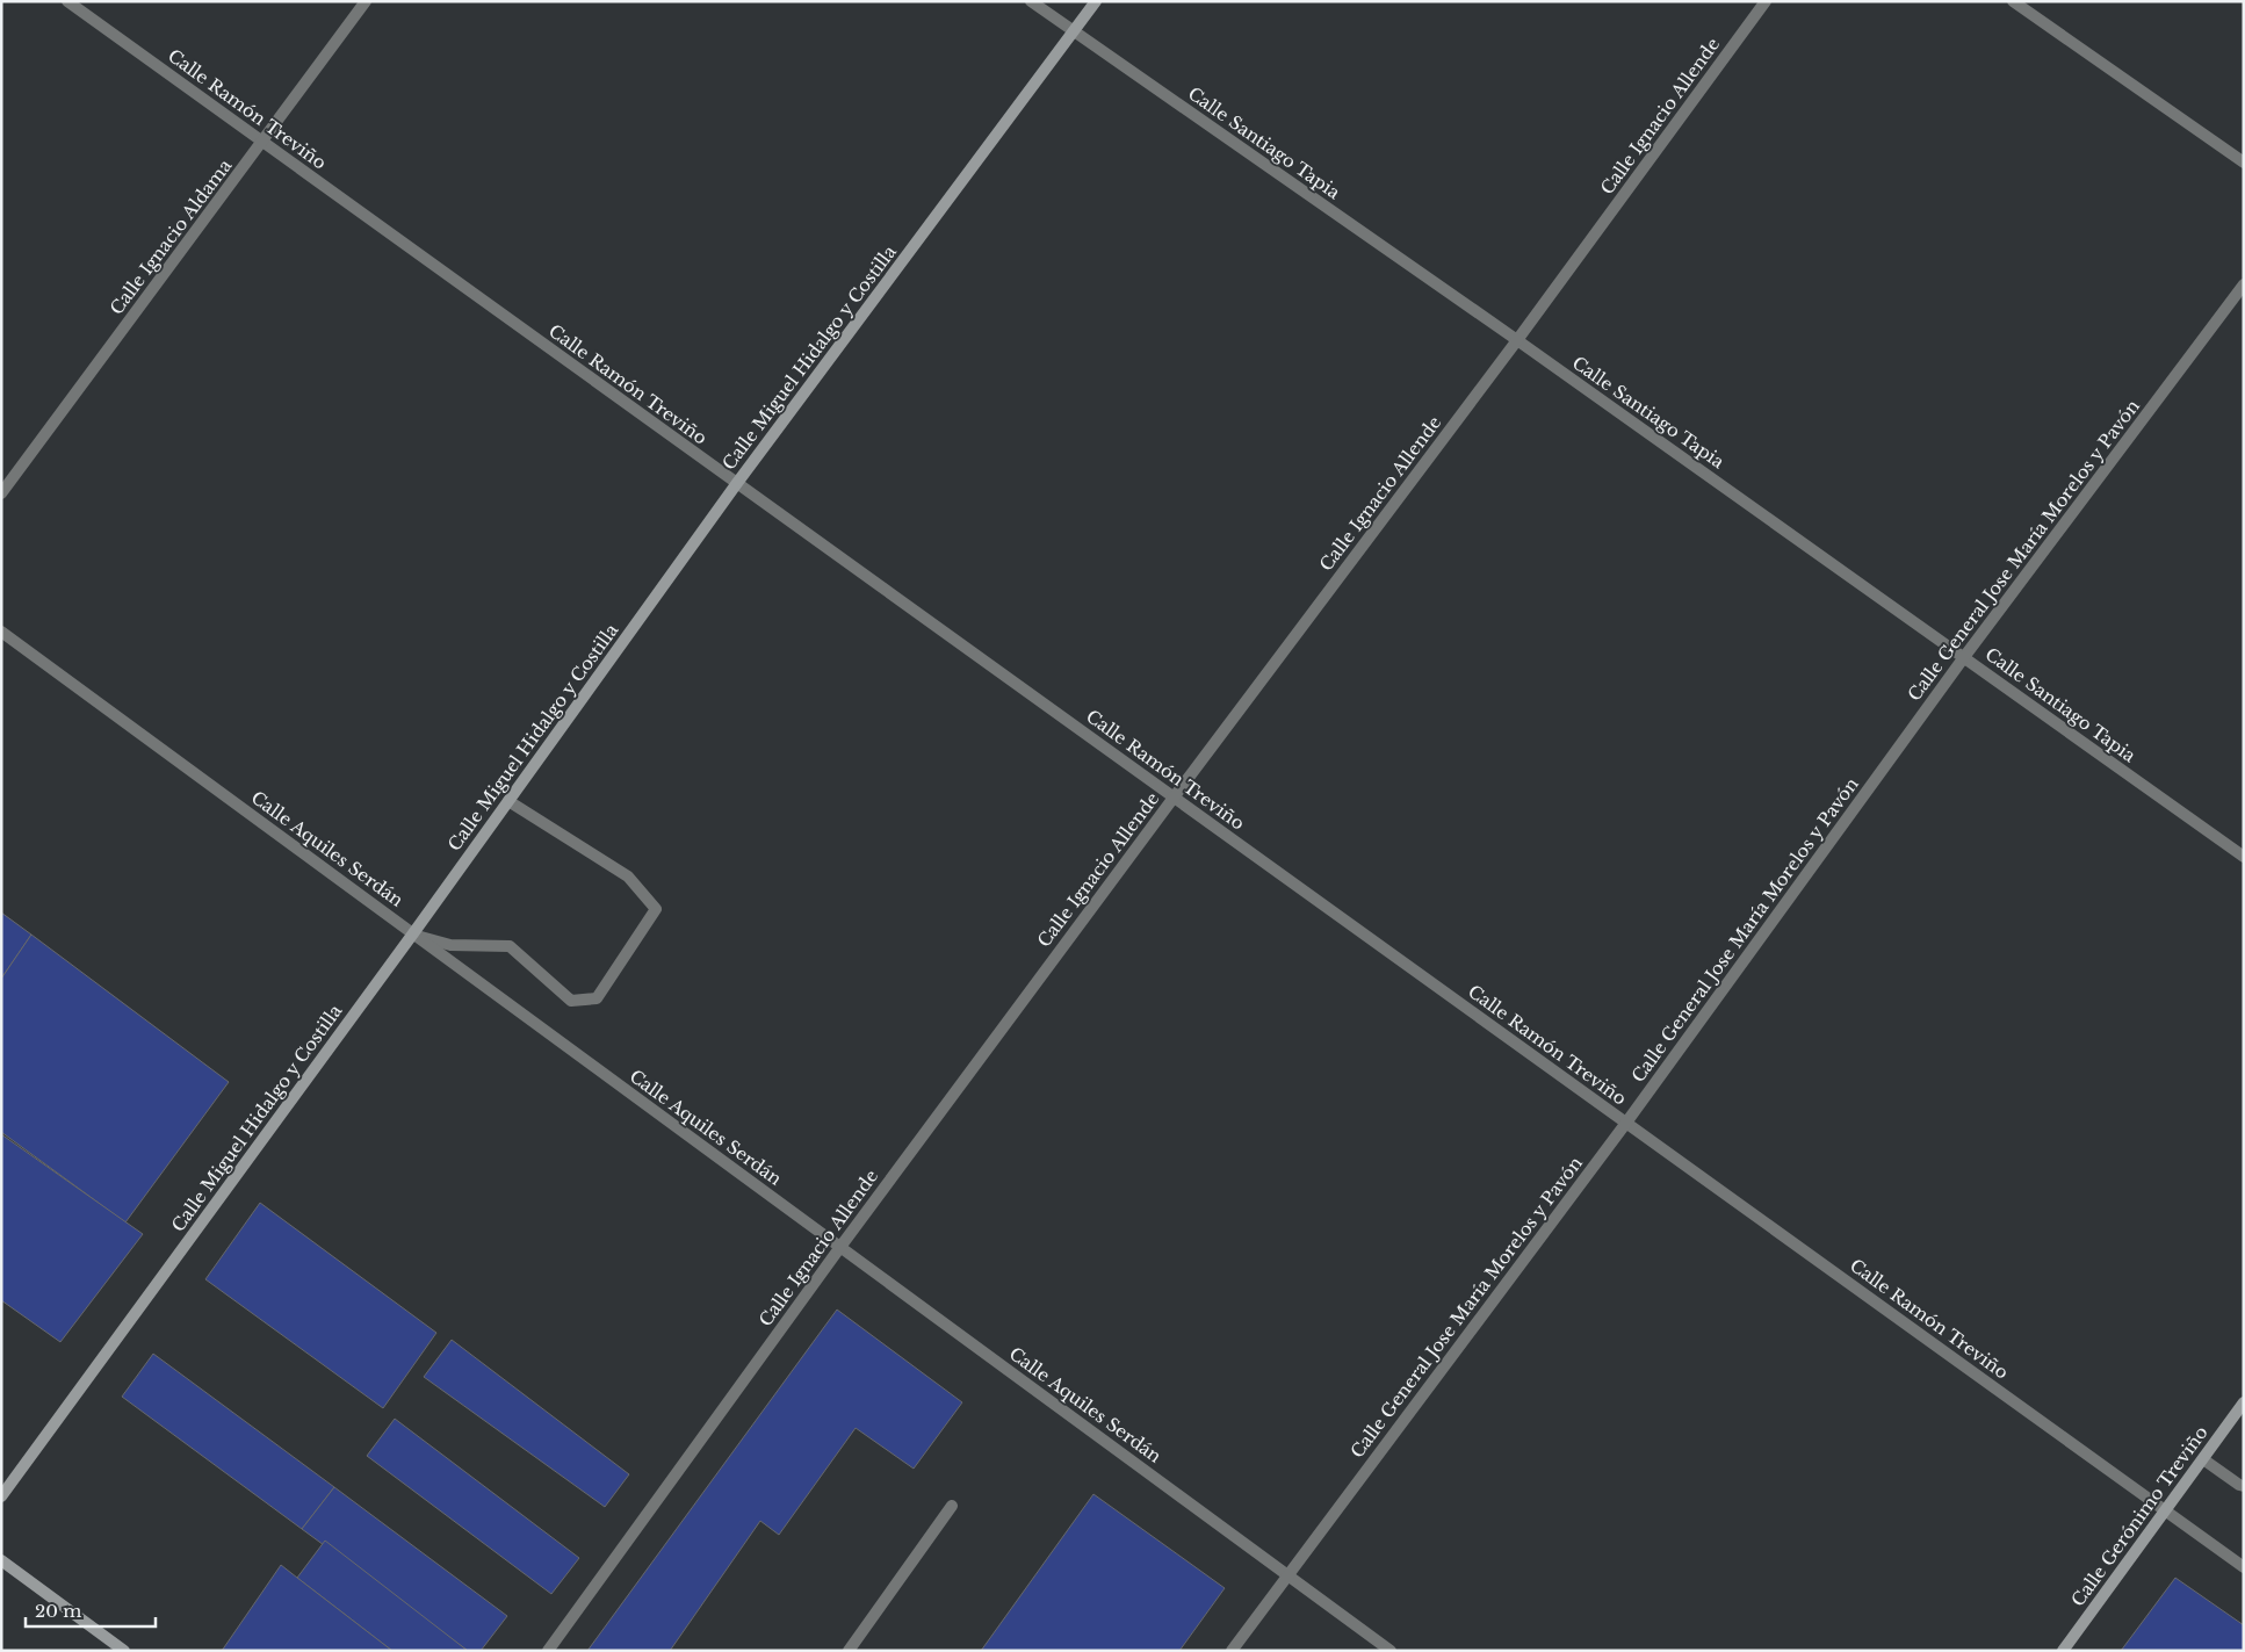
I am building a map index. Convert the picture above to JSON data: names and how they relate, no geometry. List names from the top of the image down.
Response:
{
  "streets": {
    "street": [
      "Calle Ramón Treviño",
      "Calle Ignacio Allende",
      "Calle Santiago Tapia",
      "Calle Ignacio Aldama",
      "Calle Miguel Hidalgo y Costilla",
      "Calle General Jose María Morelos y Pavón",
      "Calle Aquiles Serdán",
      "Calle Gerónimo Treviño"
    ]
  },
  "crossings": [
    ["Calle Ramón Treviño", "Calle Ignacio Allende"],
    ["Calle Ramón Treviño", "Calle Ignacio Aldama"],
    ["Calle Ramón Treviño", "Calle Miguel Hidalgo y Costilla"],
    ["Calle Ramón Treviño", "Calle General Jose María Morelos y Pavón"],
    ["Calle Ramón Treviño", "Calle Gerónimo Treviño"],
    ["Calle Ignacio Allende", "Calle Santiago Tapia"],
    ["Calle Ignacio Allende", "Calle Aquiles Serdán"],
    ["Calle Santiago Tapia", "Calle Miguel Hidalgo y Costilla"],
    ["Calle Santiago Tapia", "Calle General Jose María Morelos y Pavón"],
    ["Calle Miguel Hidalgo y Costilla", "Calle Aquiles Serdán"],
    ["Calle General Jose María Morelos y Pavón", "Calle Aquiles Serdán"]
  ],
  "scale_bar": "20 m"
}
